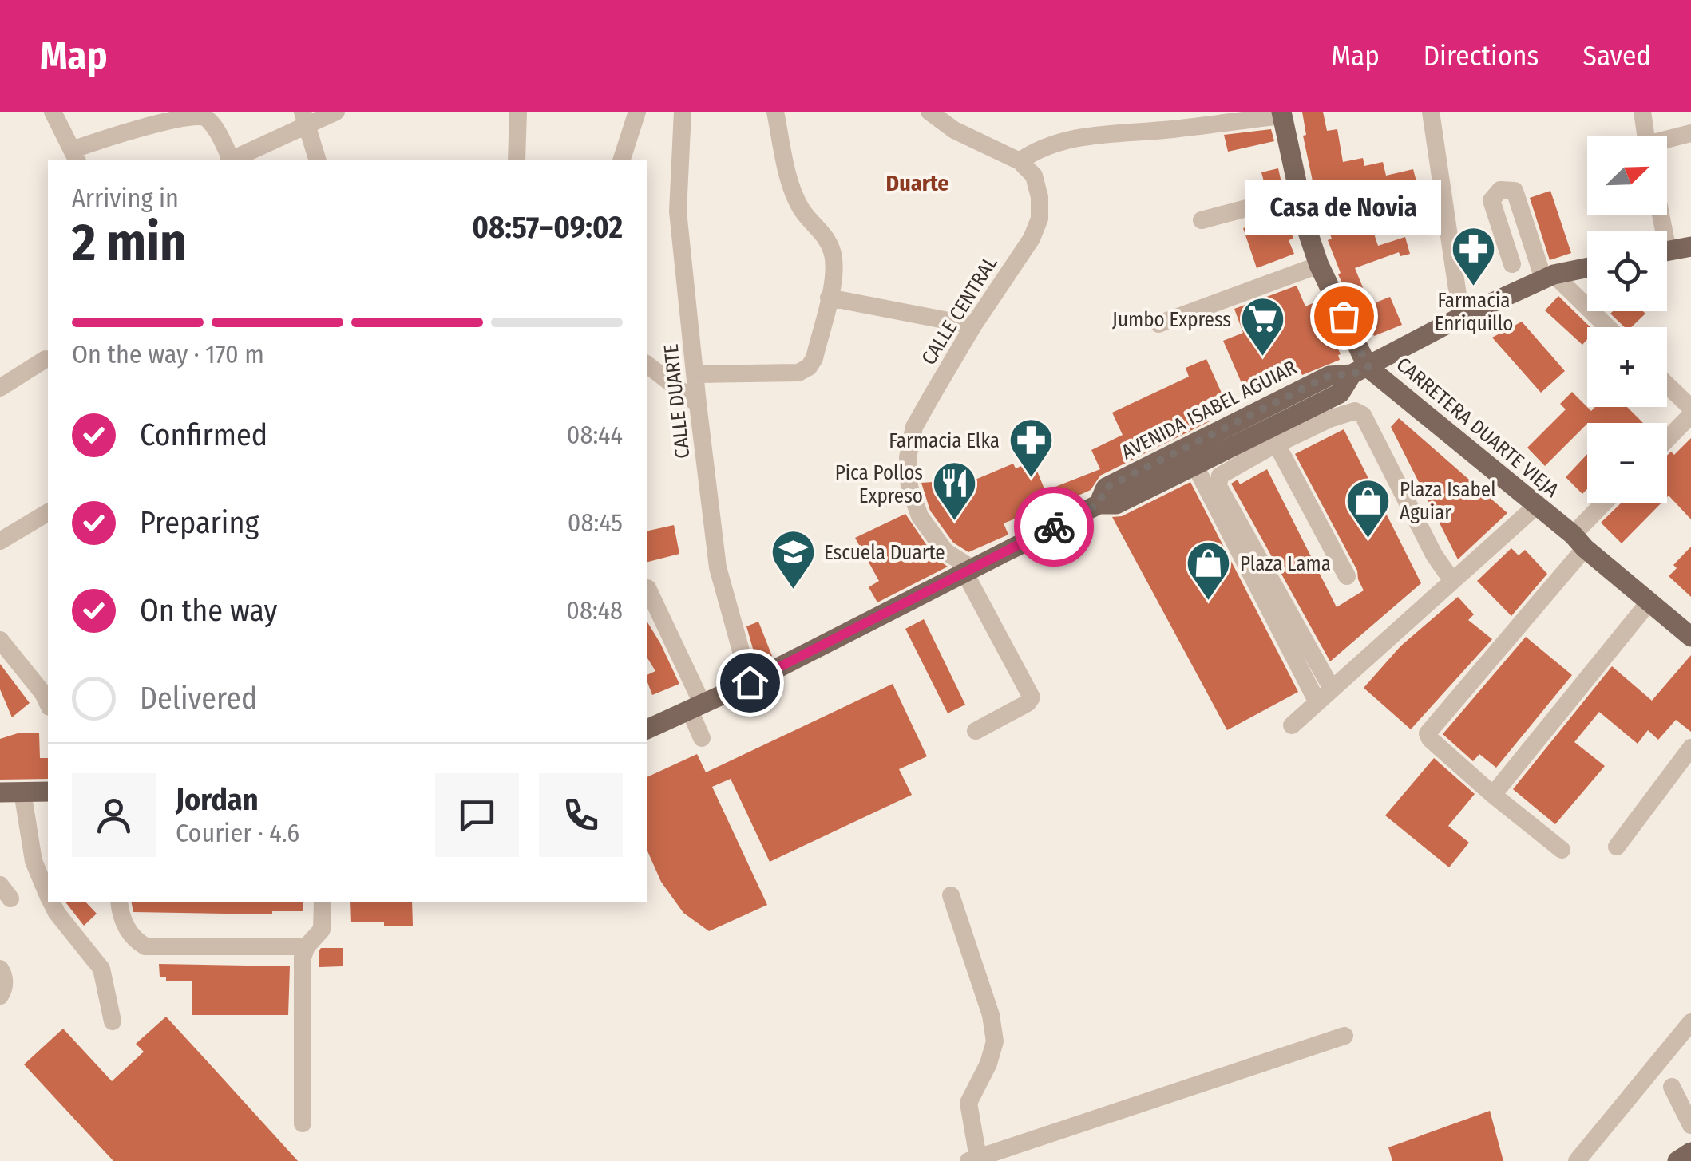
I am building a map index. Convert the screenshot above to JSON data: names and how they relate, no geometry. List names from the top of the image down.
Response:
{
  "streets": {
    "main road": ["AVENIDA ISABEL AGUIAR", "CARRETERA DUARTE VIEJA"],
    "street": ["CALLE CENTRAL", "CALLE DUARTE"]
  },
  "crossings": [
    ["CALLE CENTRAL", "AVENIDA ISABEL AGUIAR"],
    ["CALLE DUARTE", "AVENIDA ISABEL AGUIAR"],
    ["AVENIDA ISABEL AGUIAR", "CARRETERA DUARTE VIEJA"]
  ],
  "districts": ["Duarte"],
  "places": {
    "pharmacy": ["Farmacia Enriquillo", "Farmacia Elka"],
    "other": ["Casa de Novia"],
    "supermarket": ["Jumbo Express"],
    "restaurant": ["Pica Pollos Expreso"],
    "shop": ["Plaza Isabel Aguiar", "Plaza Lama"],
    "school or university": ["Escuela Duarte"]
  },
  "north": "top right",
  "page": {
    "header": "Map",
    "nav": ["Map", "Directions", "Saved"],
    "map_buttons": ["+", "−"],
    "heading": ["2 min", "Arriving in", "08:57–09:02"],
    "panel": ["Jordan", "Courier · 4.6"],
    "bubble": "Casa de Novia",
    "bar": "On the way · 170 m",
    "list": [
      ["Confirmed", "08:44"],
      ["Preparing", "08:45"],
      ["On the way", "08:48"],
      "Delivered"
    ]
  }
}
